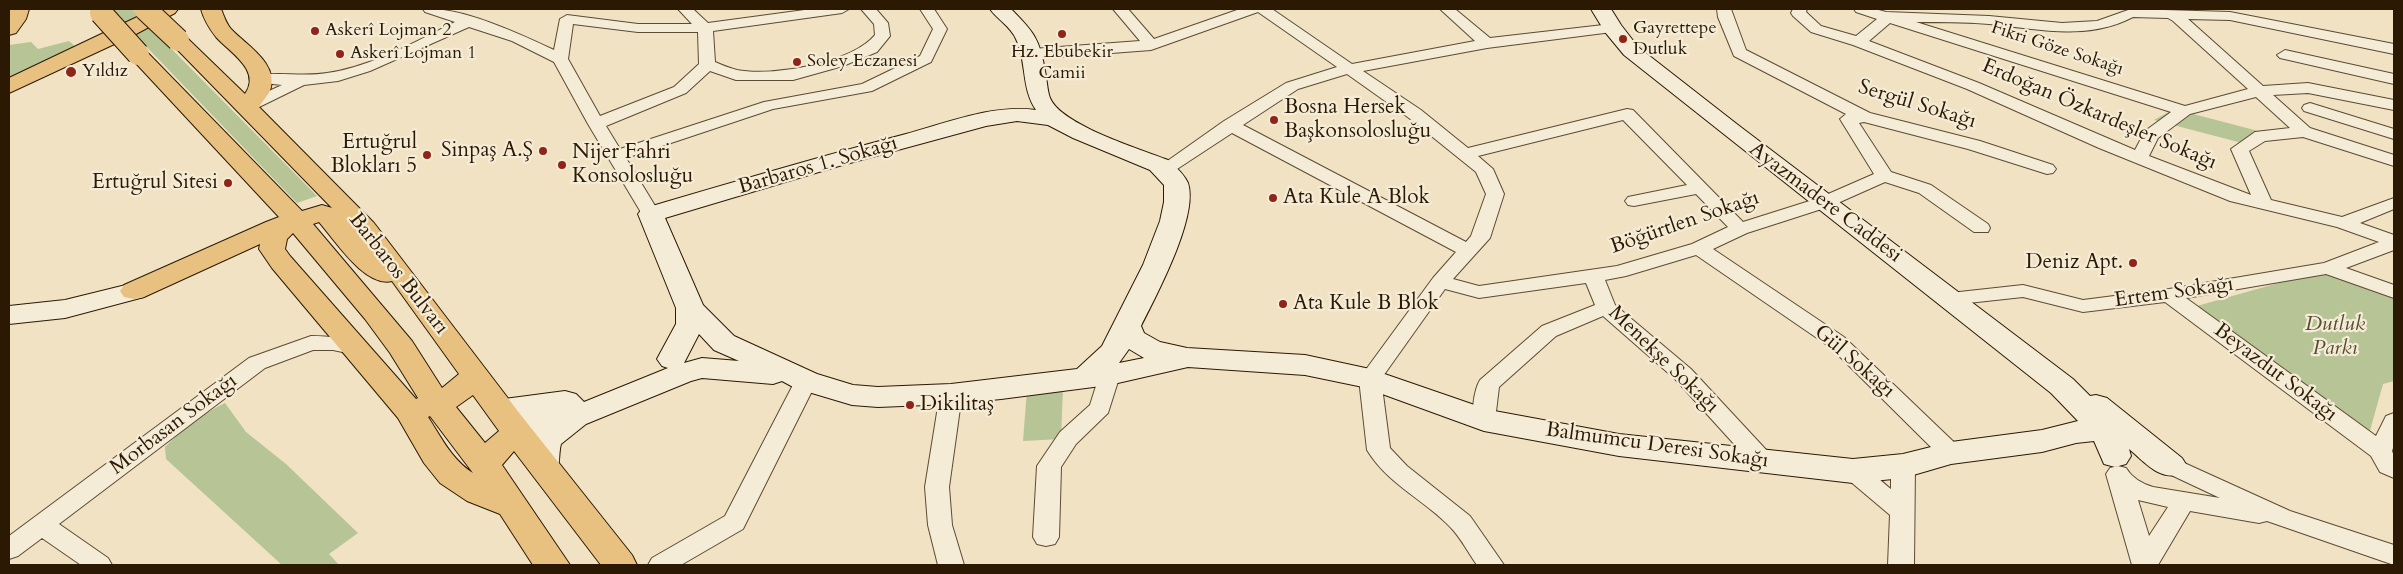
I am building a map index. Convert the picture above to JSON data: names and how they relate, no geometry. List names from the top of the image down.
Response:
{
  "streets": {
    "main road": ["Barbaros Bulvarı"],
    "street": [
      "Fikri Göze Sokağı",
      "Sergül Sokağı",
      "Erdoğan Özkardeşler Sokağı",
      "Barbaros 1. Sokağı",
      "Ayazmadere Caddesi",
      "Böğürtlen Sokağı",
      "Ertem Sokağı",
      "Menekşe Sokağı",
      "Gül Sokağı",
      "Beyazdut Sokağı",
      "Morbasan Sokağı",
      "Balmumcu Deresi Sokağı"
    ]
  },
  "crossings": [
    ["Erdoğan Özkardeşler Sokağı", "Ertem Sokağı"],
    ["Ayazmadere Caddesi", "Böğürtlen Sokağı"],
    ["Ayazmadere Caddesi", "Ertem Sokağı"],
    ["Ayazmadere Caddesi", "Balmumcu Deresi Sokağı"],
    ["Böğürtlen Sokağı", "Menekşe Sokağı"],
    ["Böğürtlen Sokağı", "Gül Sokağı"],
    ["Ertem Sokağı", "Beyazdut Sokağı"],
    ["Menekşe Sokağı", "Balmumcu Deresi Sokağı"],
    ["Gül Sokağı", "Balmumcu Deresi Sokağı"]
  ],
  "parks": ["Dutluk Parkı"],
  "places": [
    "Askerî Lojman 2",
    "Hz. Ebubekir Camii",
    "Gayrettepe Dutluk",
    "Askerî Lojman 1",
    "Soley Eczanesi",
    "Yıldız",
    "Bosna Hersek Başkonsolosluğu",
    "Sinpaş A.Ş",
    "Ertuğrul Blokları 5",
    "Nijer Fahri Konsolosluğu",
    "Ertuğrul Sitesi",
    "Ata Kule A Blok",
    "Deniz Apt.",
    "Ata Kule B Blok",
    "Dikilitaş"
  ]
}
